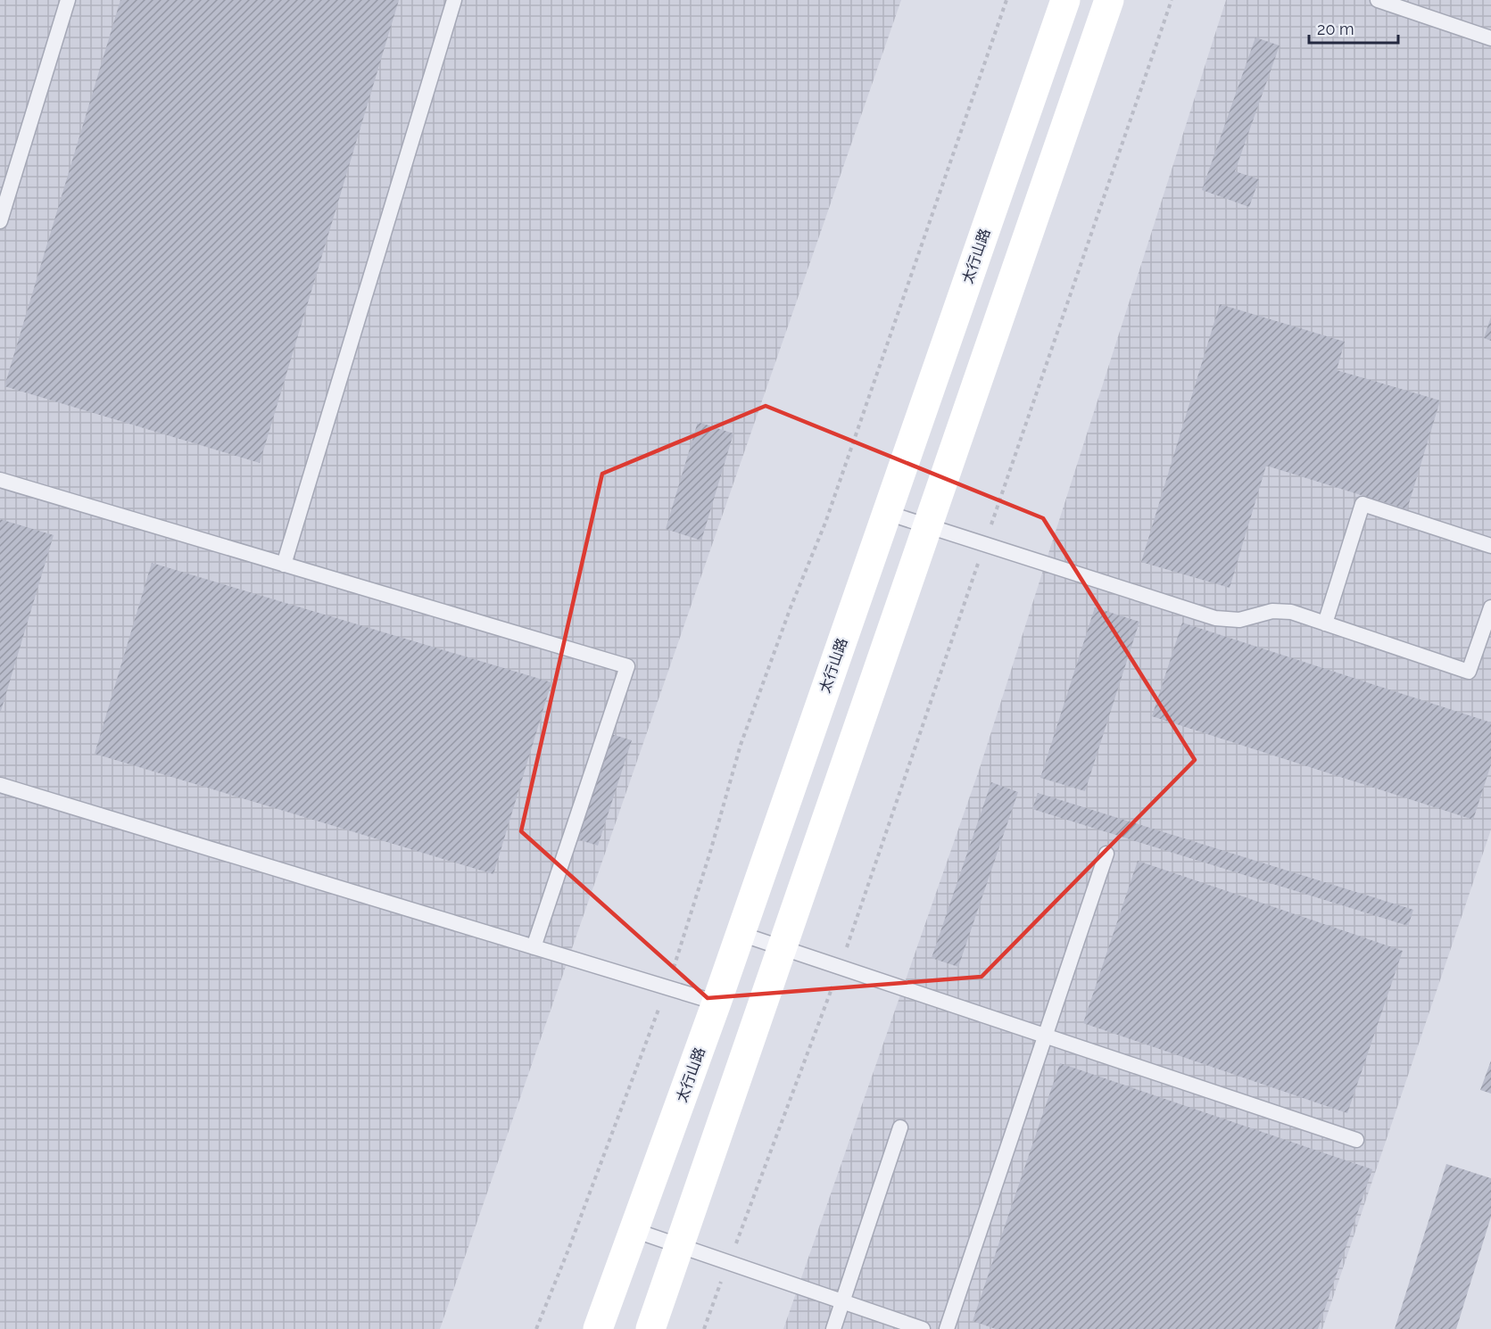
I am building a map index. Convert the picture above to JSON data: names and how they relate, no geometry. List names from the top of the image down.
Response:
{
  "streets": {
    "street": ["太行山路"]
  },
  "scale_bar": "20 m"
}
